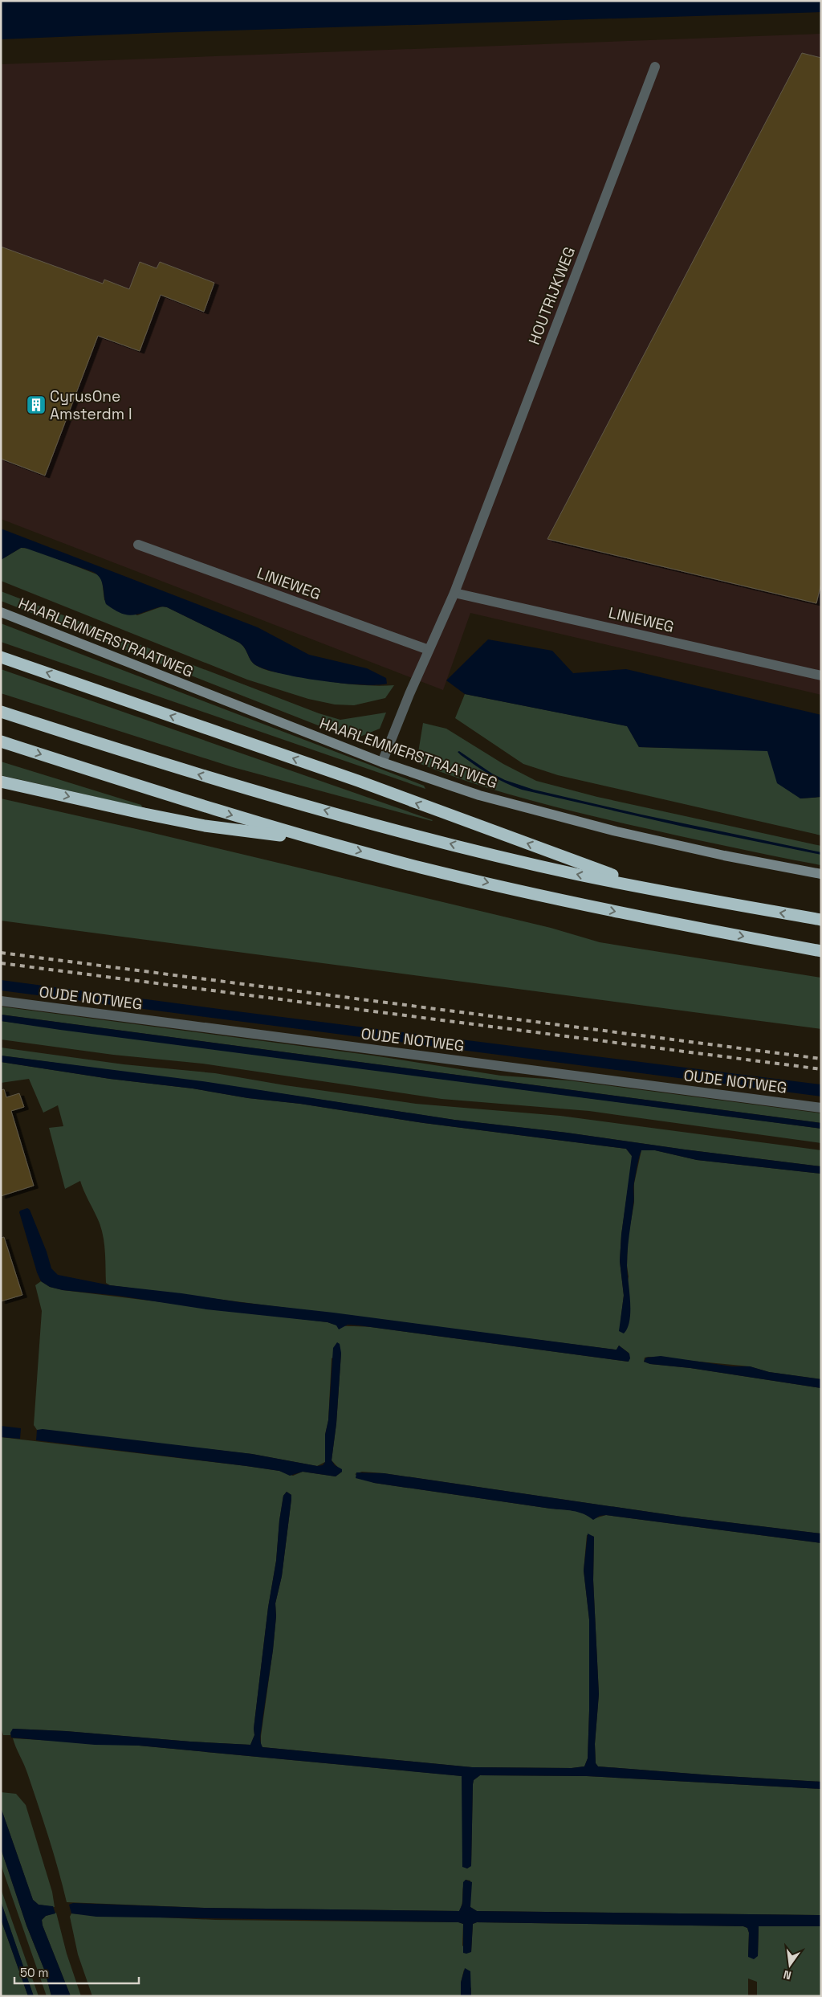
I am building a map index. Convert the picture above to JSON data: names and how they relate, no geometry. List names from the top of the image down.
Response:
{
  "streets": {
    "main road": ["HAARLEMMERSTRAATWEG"],
    "street": ["HOUTRIJKWEG", "LINIEWEG", "OUDE NOTWEG"]
  },
  "crossings": [
    ["HOUTRIJKWEG", "LINIEWEG"]
  ],
  "places": {
    "building": ["CyrusOne Amsterdm I"]
  },
  "scale_bar": "50 m",
  "north": "bottom"
}
